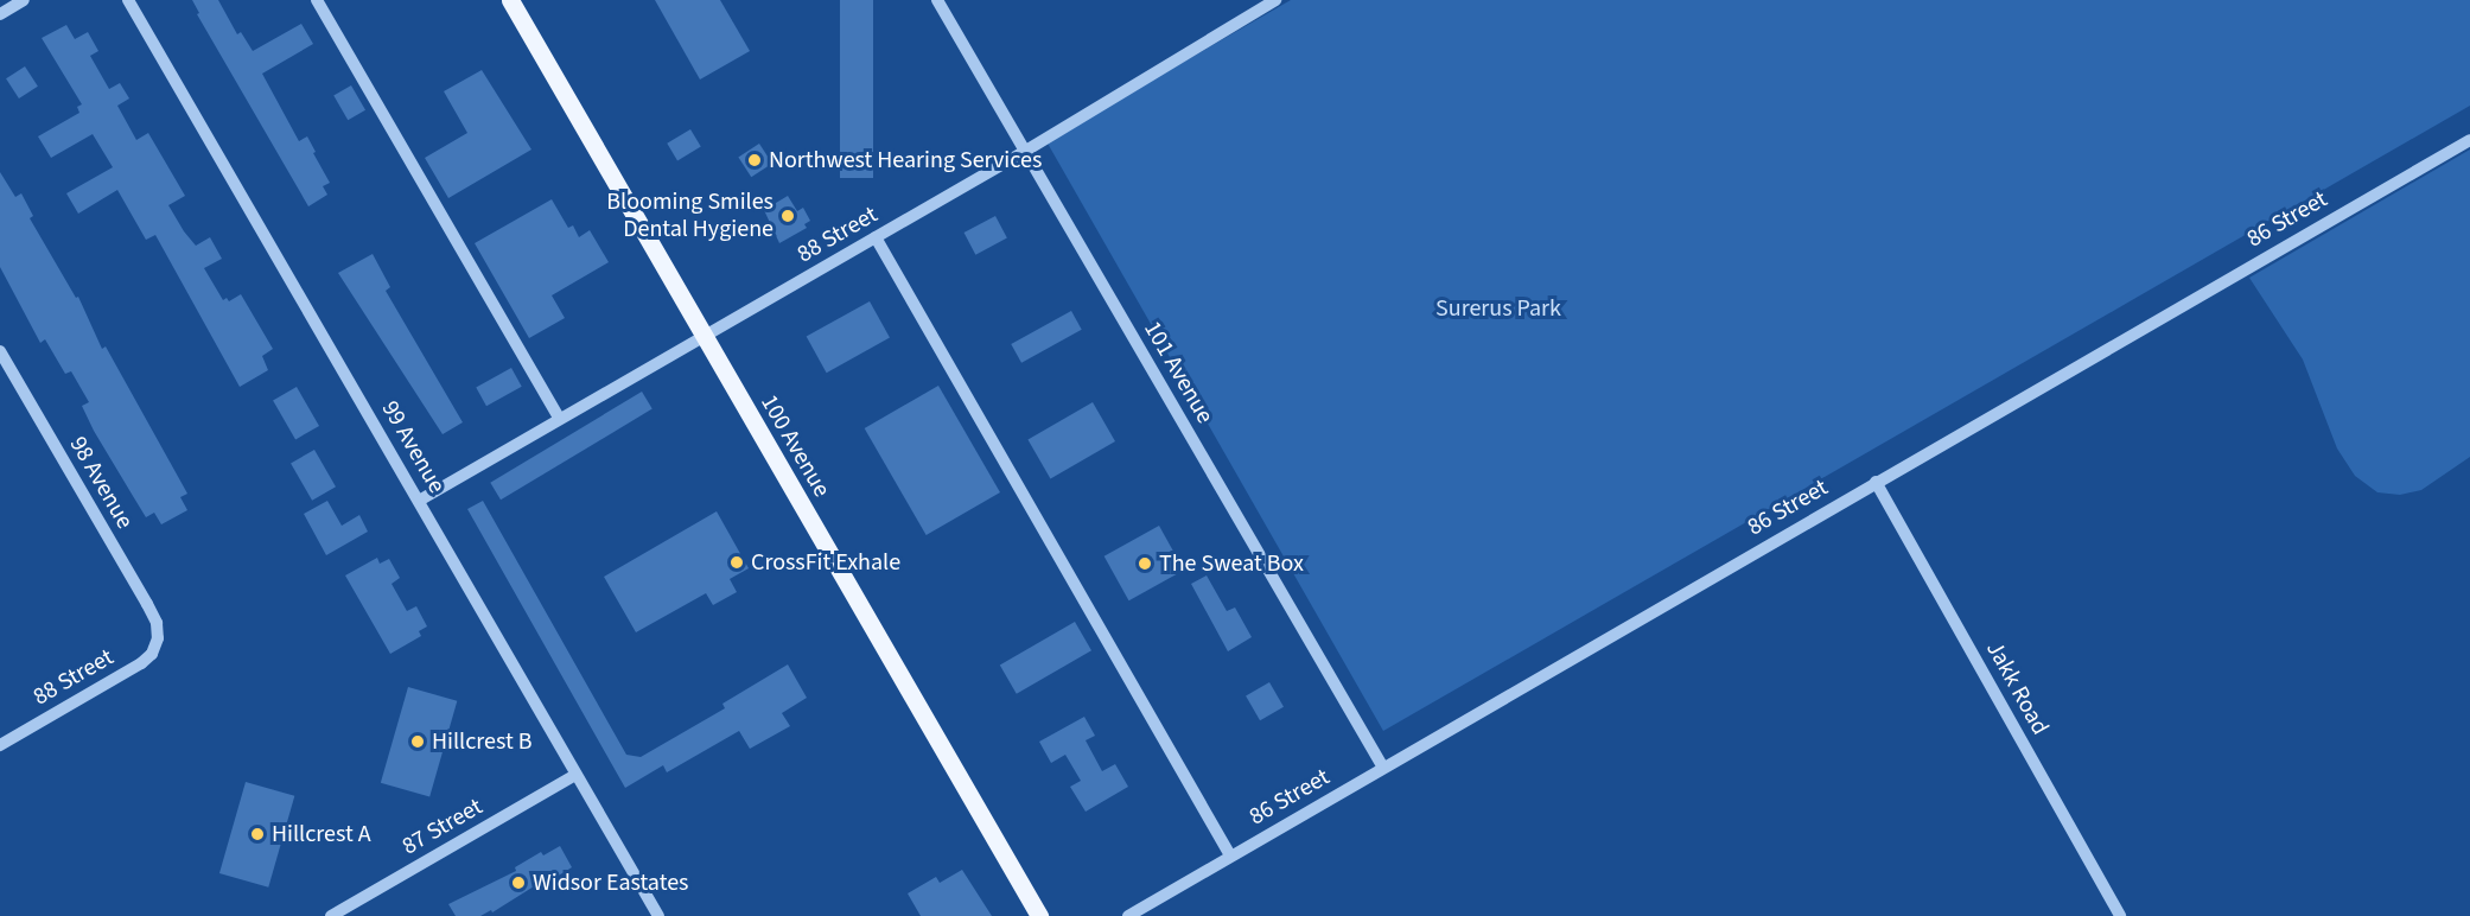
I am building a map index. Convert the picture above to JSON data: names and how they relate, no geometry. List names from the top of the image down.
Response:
{
  "streets": {
    "main road": ["100 Avenue"],
    "street": [
      "86 Street",
      "88 Street",
      "101 Avenue",
      "99 Avenue",
      "98 Avenue",
      "Jakk Road",
      "87 Street"
    ]
  },
  "crossings": [
    ["86 Street", "101 Avenue"],
    ["86 Street", "Jakk Road"],
    ["88 Street", "101 Avenue"],
    ["88 Street", "100 Avenue"],
    ["88 Street", "99 Avenue"],
    ["88 Street", "98 Avenue"],
    ["99 Avenue", "87 Street"]
  ],
  "parks": ["Surerus Park"],
  "places": [
    "Northwest Hearing Services",
    "Blooming Smiles Dental Hygiene",
    "CrossFit Exhale",
    "The Sweat Box",
    "Hillcrest B",
    "Hillcrest A",
    "Widsor Eastates"
  ]
}
